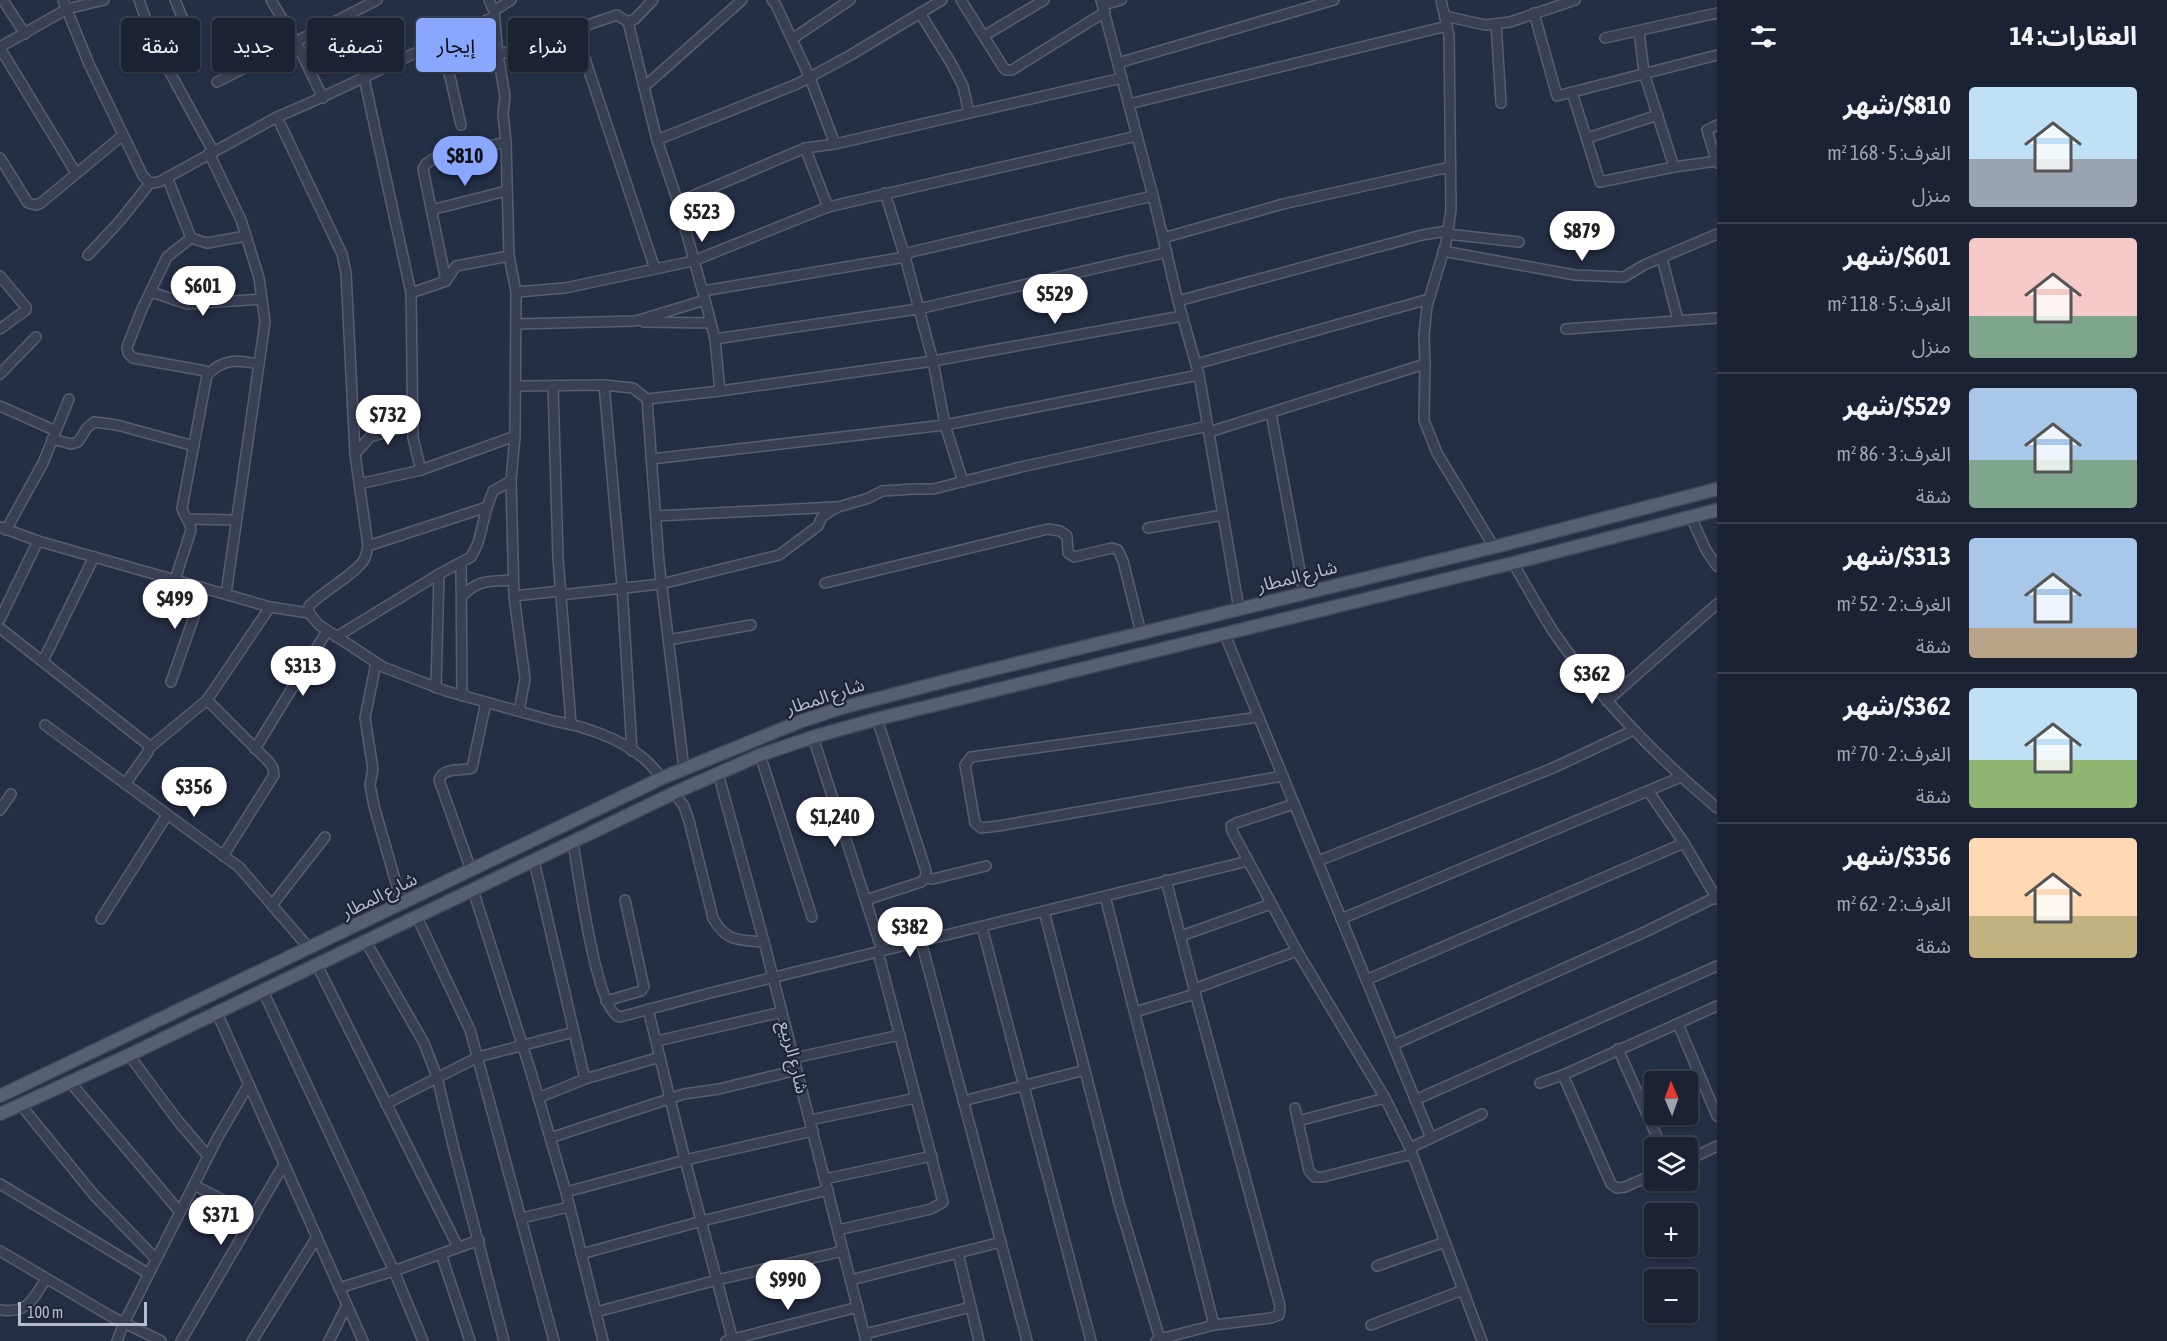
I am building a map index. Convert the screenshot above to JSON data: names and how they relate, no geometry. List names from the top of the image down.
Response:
{
  "streets": {
    "main road": ["شارع المطار"],
    "street": ["شارع الربيع"]
  },
  "crossings": [
    ["شارع المطار", "شارع الربيع"]
  ],
  "scale_bar": "100 m",
  "north": "top",
  "page": {
    "heading": "العقارات: 14",
    "chip": [
      "شراء",
      "إيجار",
      "تصفية",
      "جديد",
      "شقة"
    ],
    "list": [
      {
        "name": "$810/شهر",
        "note": "الغرف: 5 · 168 m² · منزل"
      },
      {
        "name": "$601/شهر",
        "note": "الغرف: 5 · 118 m² · منزل"
      },
      {
        "name": "$529/شهر",
        "note": "الغرف: 3 · 86 m² · شقة"
      },
      {
        "name": "$313/شهر",
        "note": "الغرف: 2 · 52 m² · شقة"
      },
      {
        "name": "$362/شهر",
        "note": "الغرف: 2 · 70 m² · شقة"
      },
      {
        "name": "$356/شهر",
        "note": "الغرف: 2 · 62 m² · شقة"
      }
    ],
    "price": [
      "$810",
      "$523",
      "$879",
      "$601",
      "$529",
      "$732",
      "$499",
      "$313",
      "$362",
      "$356",
      "$1,240",
      "$382",
      "$371",
      "$990"
    ],
    "map_buttons": ["+", "−"],
    "scale": "100 m"
  }
}
